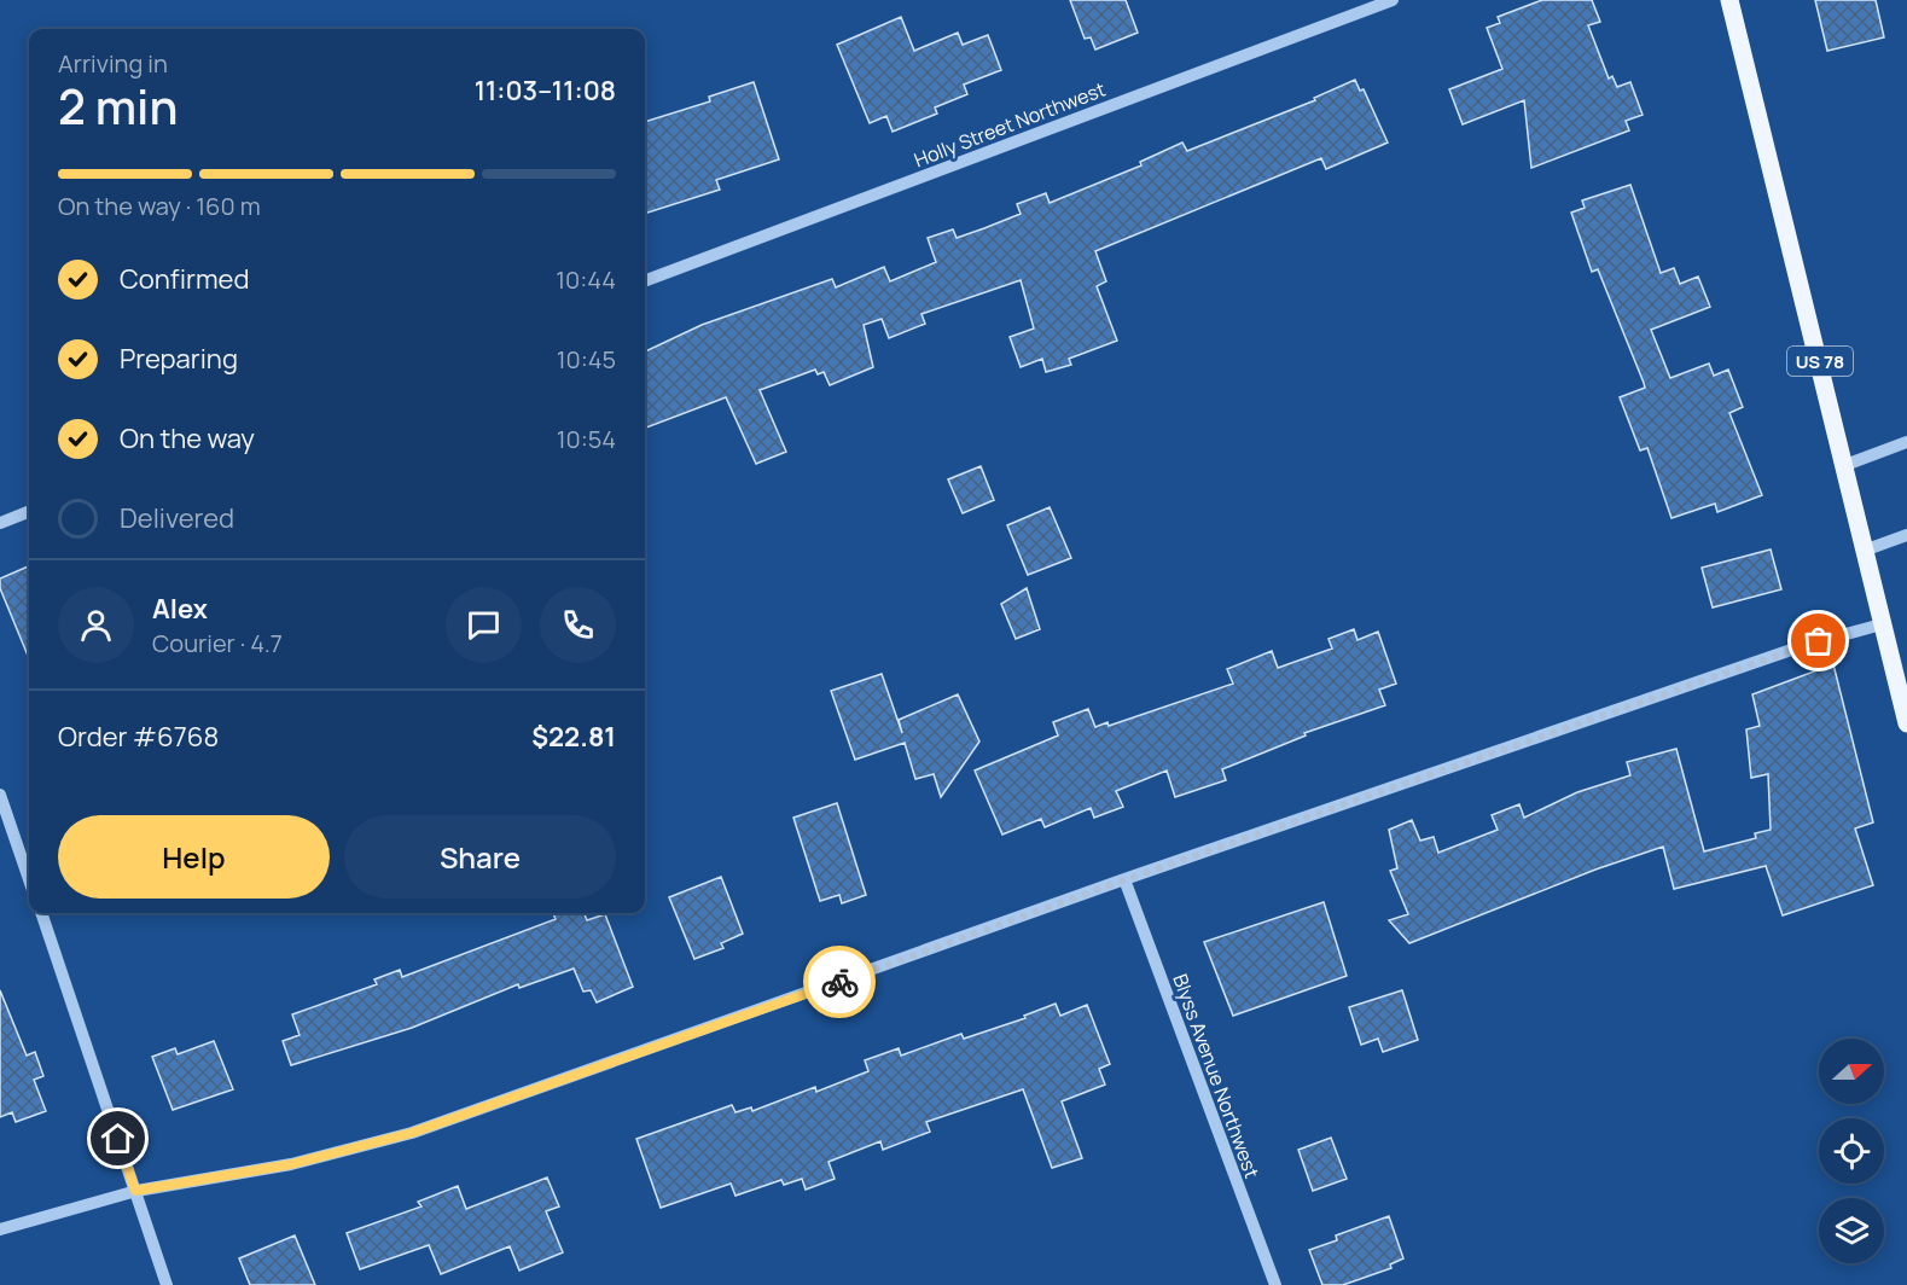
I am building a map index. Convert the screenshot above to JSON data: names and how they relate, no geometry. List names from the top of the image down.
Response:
{
  "streets": {
    "main road": ["US 78"],
    "street": ["Holly Street Northwest", "Blyss Avenue Northwest"]
  },
  "north": "right",
  "page": {
    "heading": ["2 min", "Arriving in", "11:03–11:08"],
    "panel": [
      "Alex",
      "Courier · 4.7",
      "Order #6768",
      "$22.81"
    ],
    "bar": "On the way · 160 m",
    "list": [
      ["Confirmed", "10:44"],
      ["Preparing", "10:45"],
      ["On the way", "10:54"],
      "Delivered"
    ],
    "buttons": ["Help", "Share"]
  }
}
